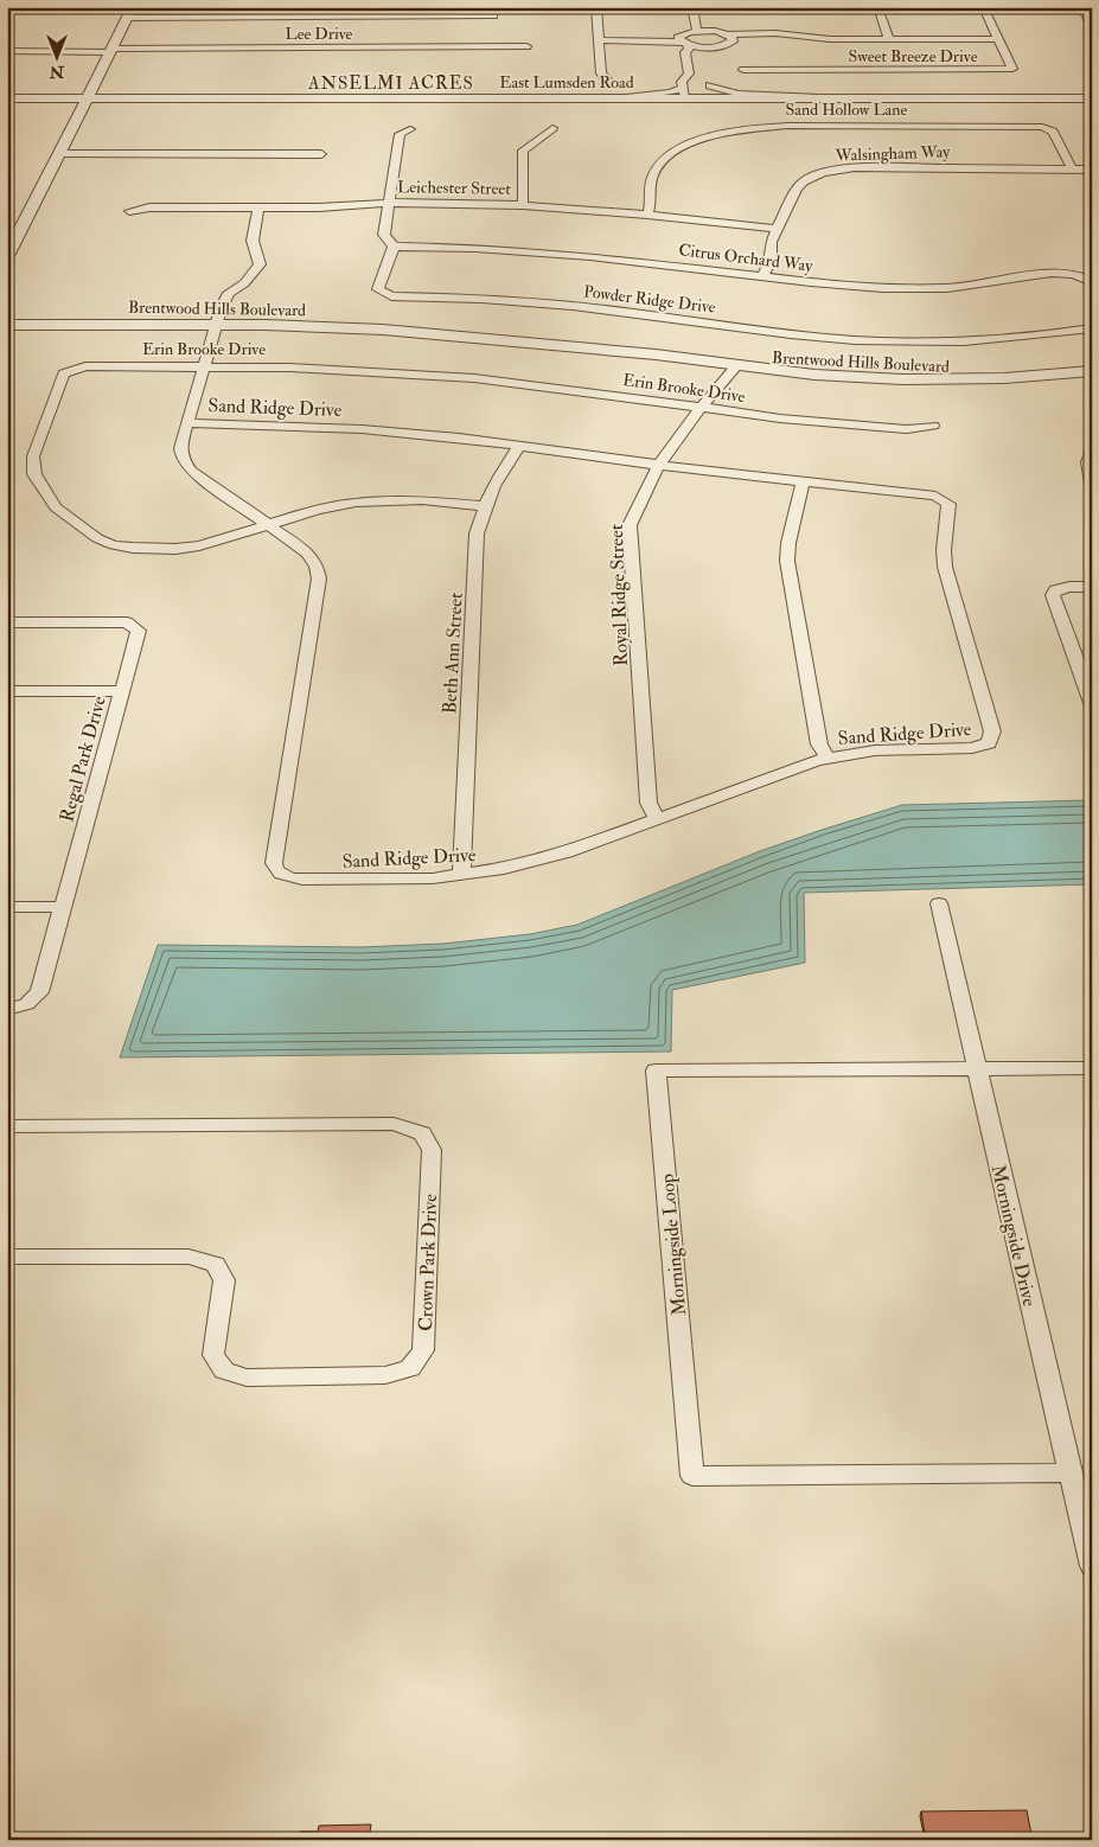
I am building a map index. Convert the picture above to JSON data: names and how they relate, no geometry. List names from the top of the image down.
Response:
{
  "streets": {
    "street": [
      "Lee Drive",
      "Sweet Breeze Drive",
      "East Lumsden Road",
      "Sand Hollow Lane",
      "Walsingham Way",
      "Leichester Street",
      "Citrus Orchard Way",
      "Powder Ridge Drive",
      "Brentwood Hills Boulevard",
      "Erin Brooke Drive",
      "Sand Ridge Drive",
      "Royal Ridge Street",
      "Beth Ann Street",
      "Regal Park Drive",
      "Morningside Drive",
      "Morningside Loop",
      "Crown Park Drive"
    ]
  },
  "crossings": [
    ["Sand Hollow Lane", "Walsingham Way"],
    ["Sand Hollow Lane", "Leichester Street"],
    ["Walsingham Way", "Leichester Street"],
    ["Walsingham Way", "Citrus Orchard Way"],
    ["Leichester Street", "Sand Ridge Drive"],
    ["Citrus Orchard Way", "Powder Ridge Drive"],
    ["Brentwood Hills Boulevard", "Sand Ridge Drive"],
    ["Brentwood Hills Boulevard", "Royal Ridge Street"],
    ["Erin Brooke Drive", "Sand Ridge Drive"],
    ["Erin Brooke Drive", "Royal Ridge Street"],
    ["Erin Brooke Drive", "Beth Ann Street"],
    ["Sand Ridge Drive", "Royal Ridge Street"],
    ["Sand Ridge Drive", "Beth Ann Street"],
    ["Morningside Drive", "Morningside Loop"]
  ],
  "districts": ["ANSELMI ACRES"],
  "north": "bottom"
}
